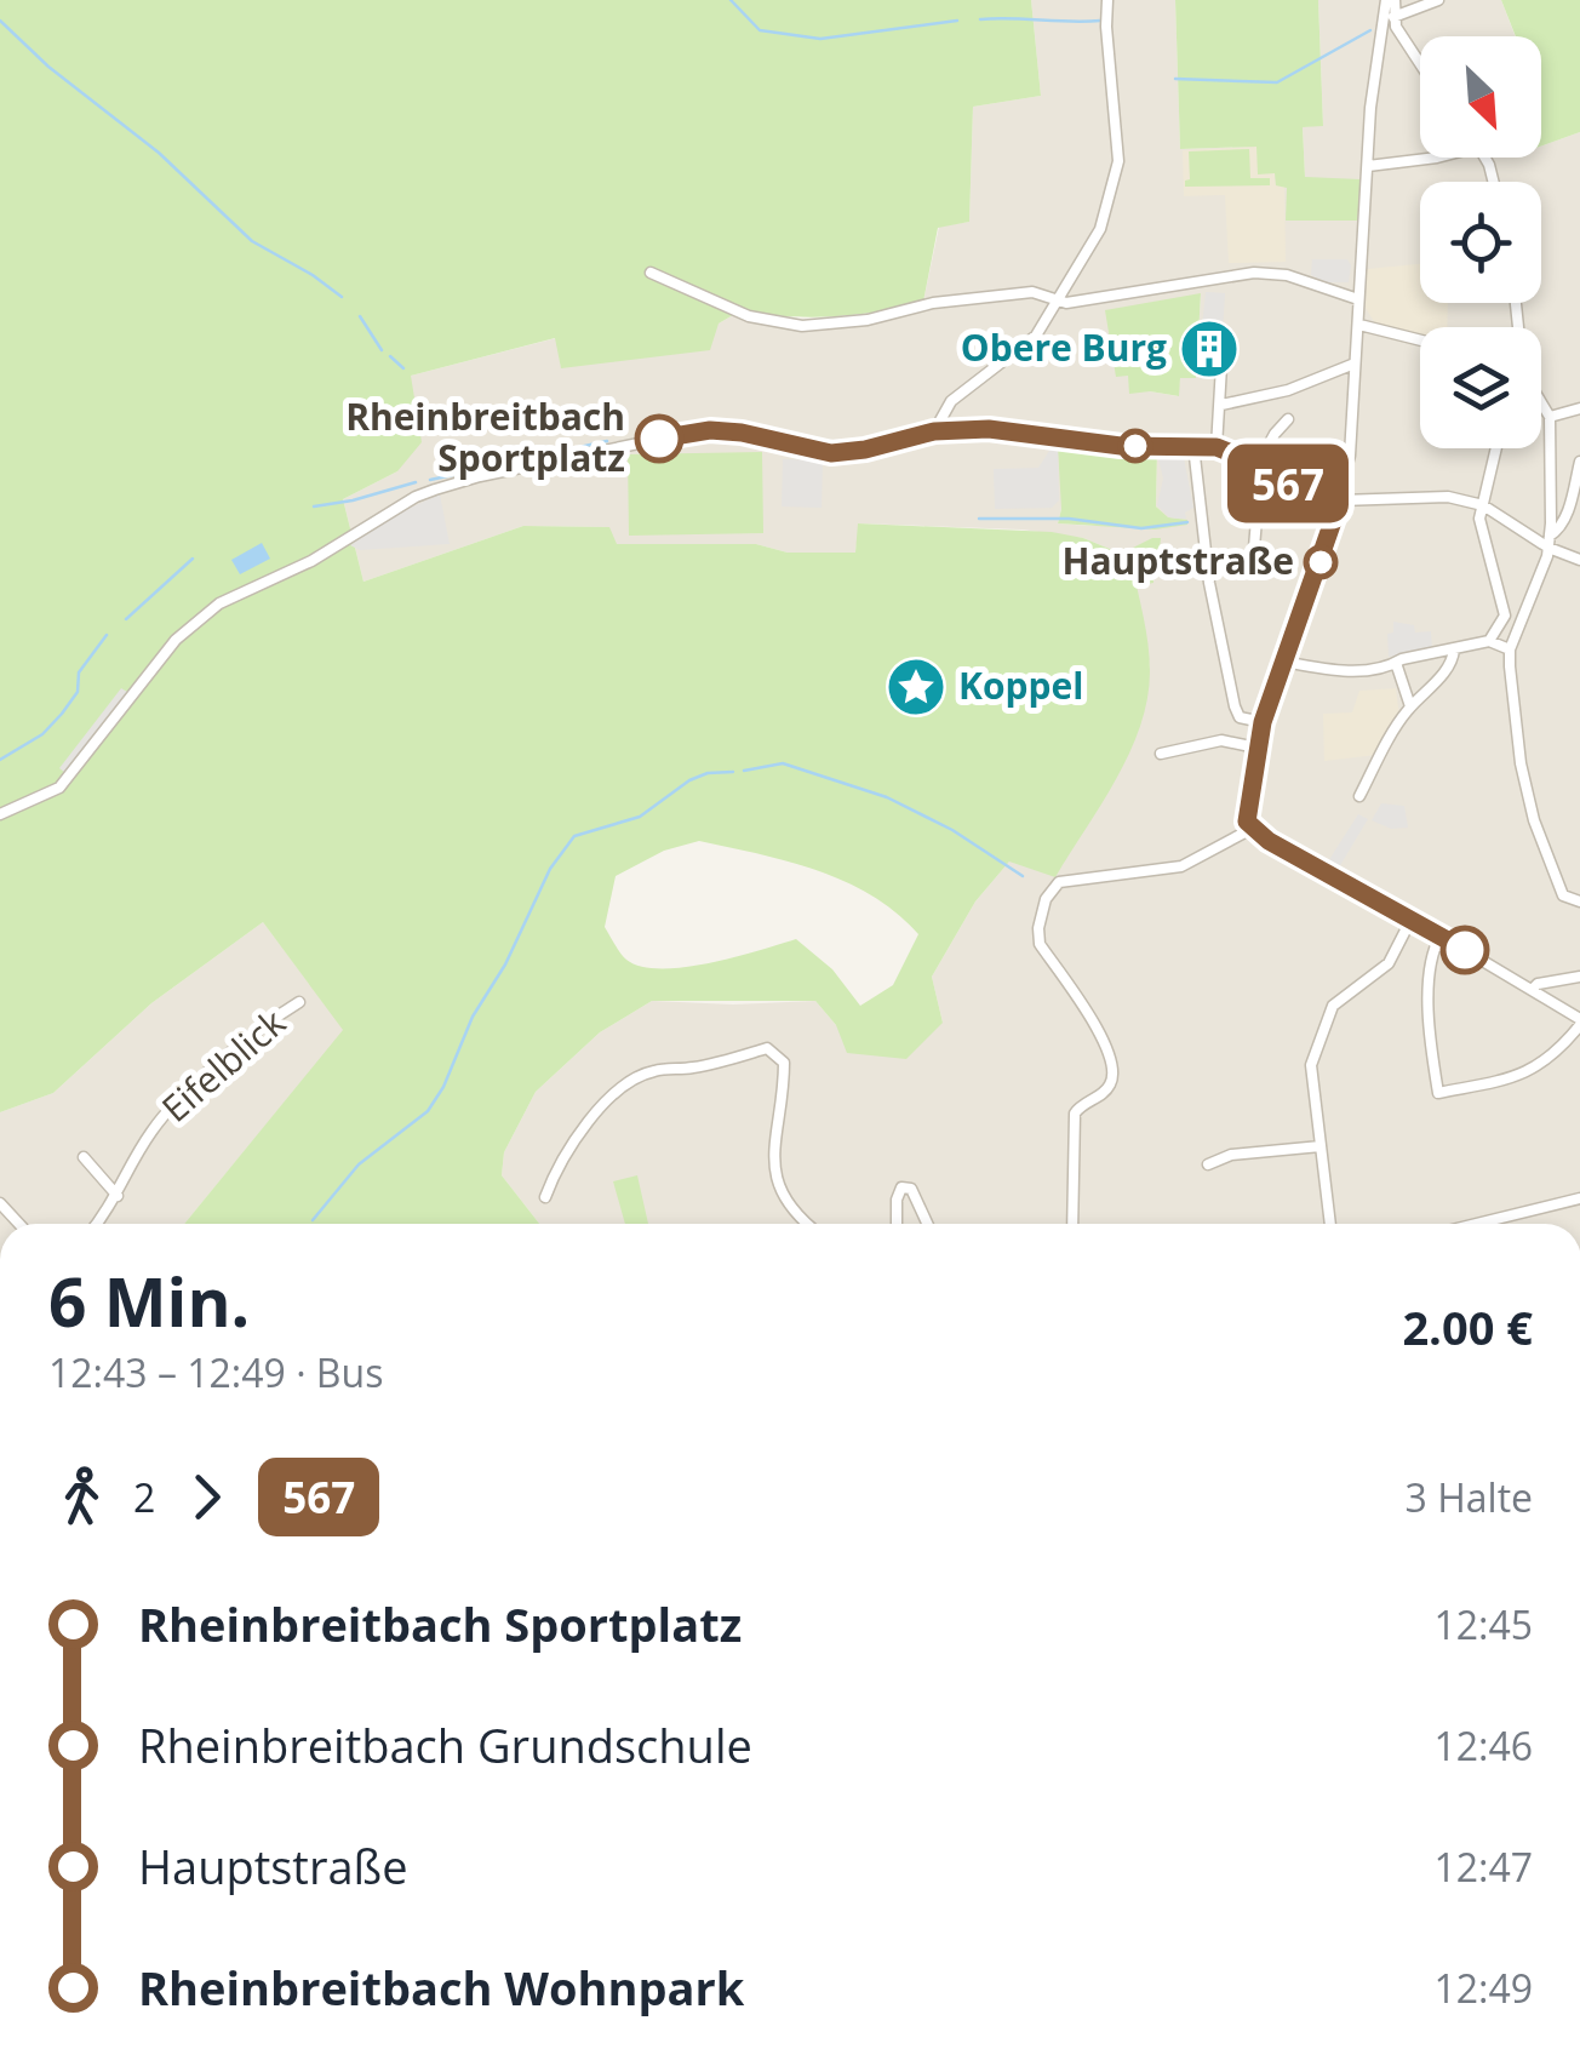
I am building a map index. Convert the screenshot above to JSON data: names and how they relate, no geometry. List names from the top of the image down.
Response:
{
  "streets": {
    "street": ["Eifelblick"]
  },
  "places": {
    "building": ["Obere Burg"],
    "other": ["Rheinbreitbach Sportplatz", "Hauptstraße"],
    "place": ["Koppel"]
  },
  "lines": ["bus line 567"],
  "north": "bottom right",
  "page": {
    "on_map": "567",
    "heading": ["6 Min.", "12:43 – 12:49 · Bus", "2.00 €"],
    "legs": ["2", "567", "3 Halte"],
    "list": [
      {
        "name": "Rheinbreitbach Sportplatz",
        "value": "12:45"
      },
      {
        "name": "Rheinbreitbach Grundschule",
        "value": "12:46"
      },
      {
        "name": "Hauptstraße",
        "value": "12:47"
      },
      {
        "name": "Rheinbreitbach Wohnpark",
        "value": "12:49"
      }
    ]
  }
}
